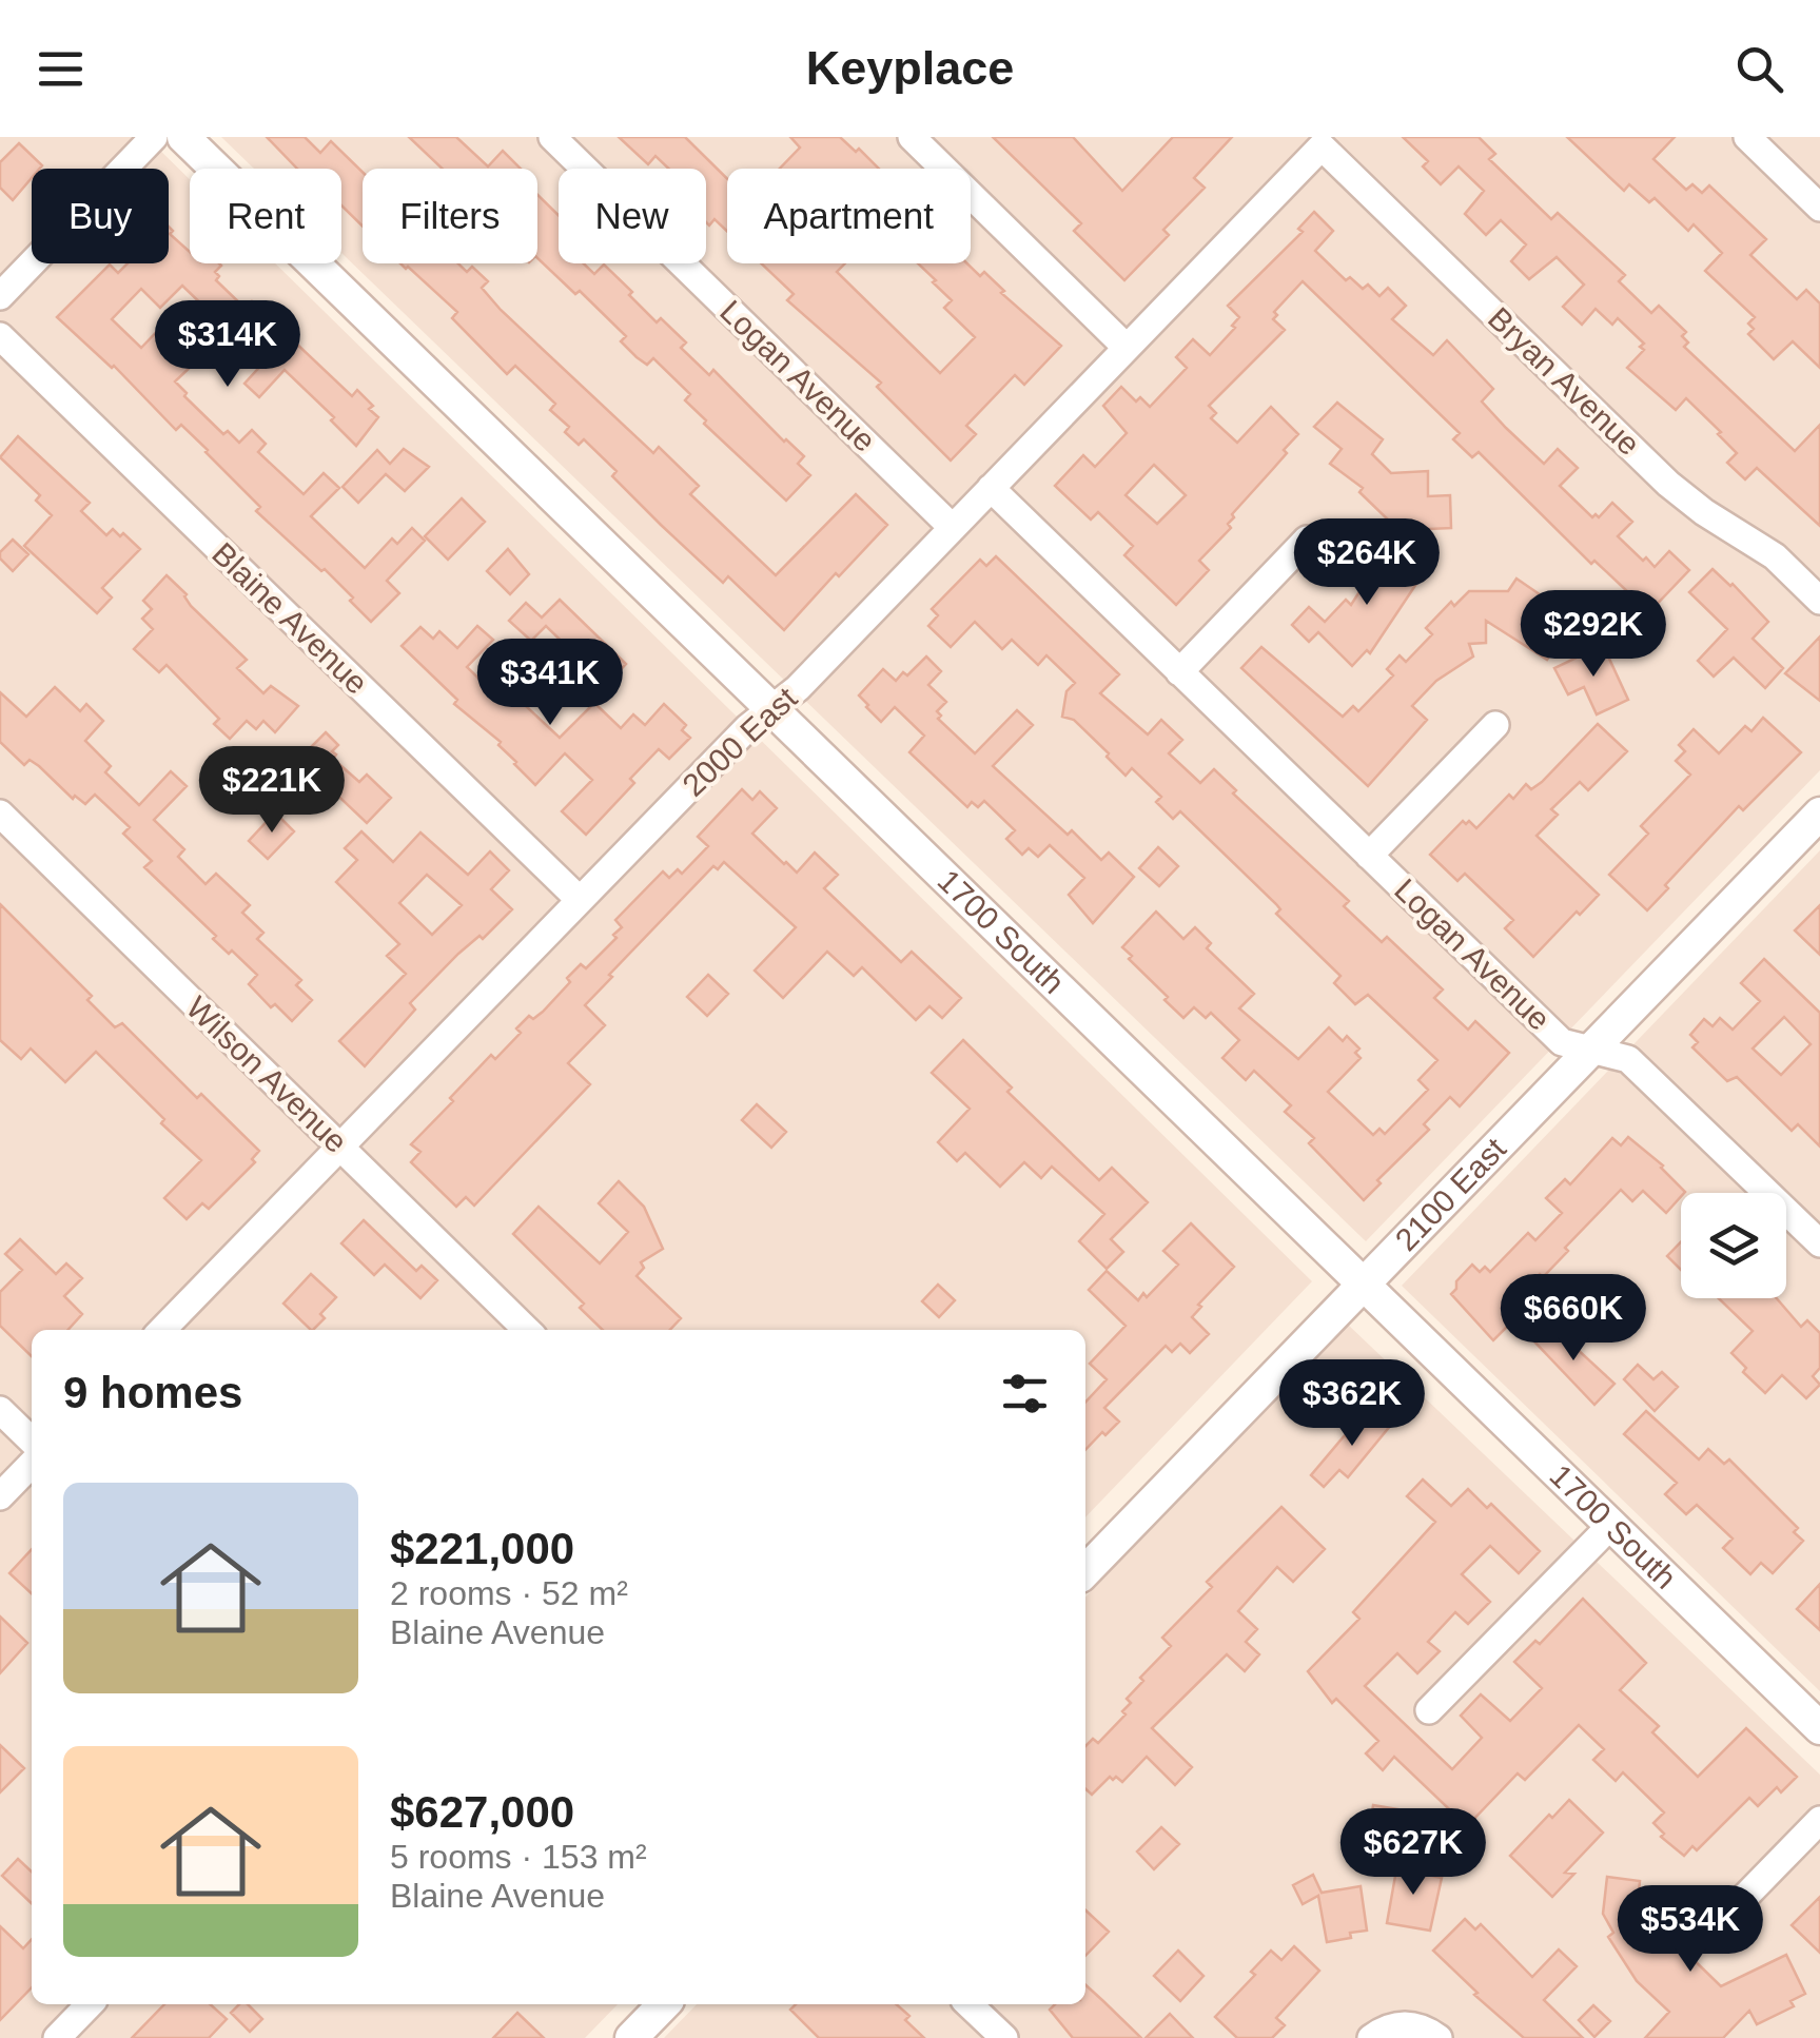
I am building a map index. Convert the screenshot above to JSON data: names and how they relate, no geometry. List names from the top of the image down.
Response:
{
  "streets": {
    "street": [
      "Logan Avenue",
      "Bryan Avenue",
      "Blaine Avenue",
      "2000 East",
      "1700 South",
      "Wilson Avenue",
      "2100 East"
    ]
  },
  "crossings": [
    ["Logan Avenue", "2000 East"],
    ["Logan Avenue", "2100 East"],
    ["Bryan Avenue", "2000 East"],
    ["Blaine Avenue", "2000 East"],
    ["2000 East", "1700 South"],
    ["2000 East", "Wilson Avenue"],
    ["1700 South", "2100 East"]
  ],
  "page": {
    "header": "Keyplace",
    "chip": [
      "Buy",
      "Rent",
      "Filters",
      "New",
      "Apartment"
    ],
    "price": [
      "$314K",
      "$264K",
      "$292K",
      "$341K",
      "$221K",
      "$660K",
      "$362K",
      "$627K",
      "$534K"
    ],
    "heading": "9 homes",
    "list": [
      {
        "name": "$221,000",
        "note": "2 rooms · 52 m² · Blaine Avenue"
      },
      {
        "name": "$627,000",
        "note": "5 rooms · 153 m² · Blaine Avenue"
      }
    ]
  }
}
